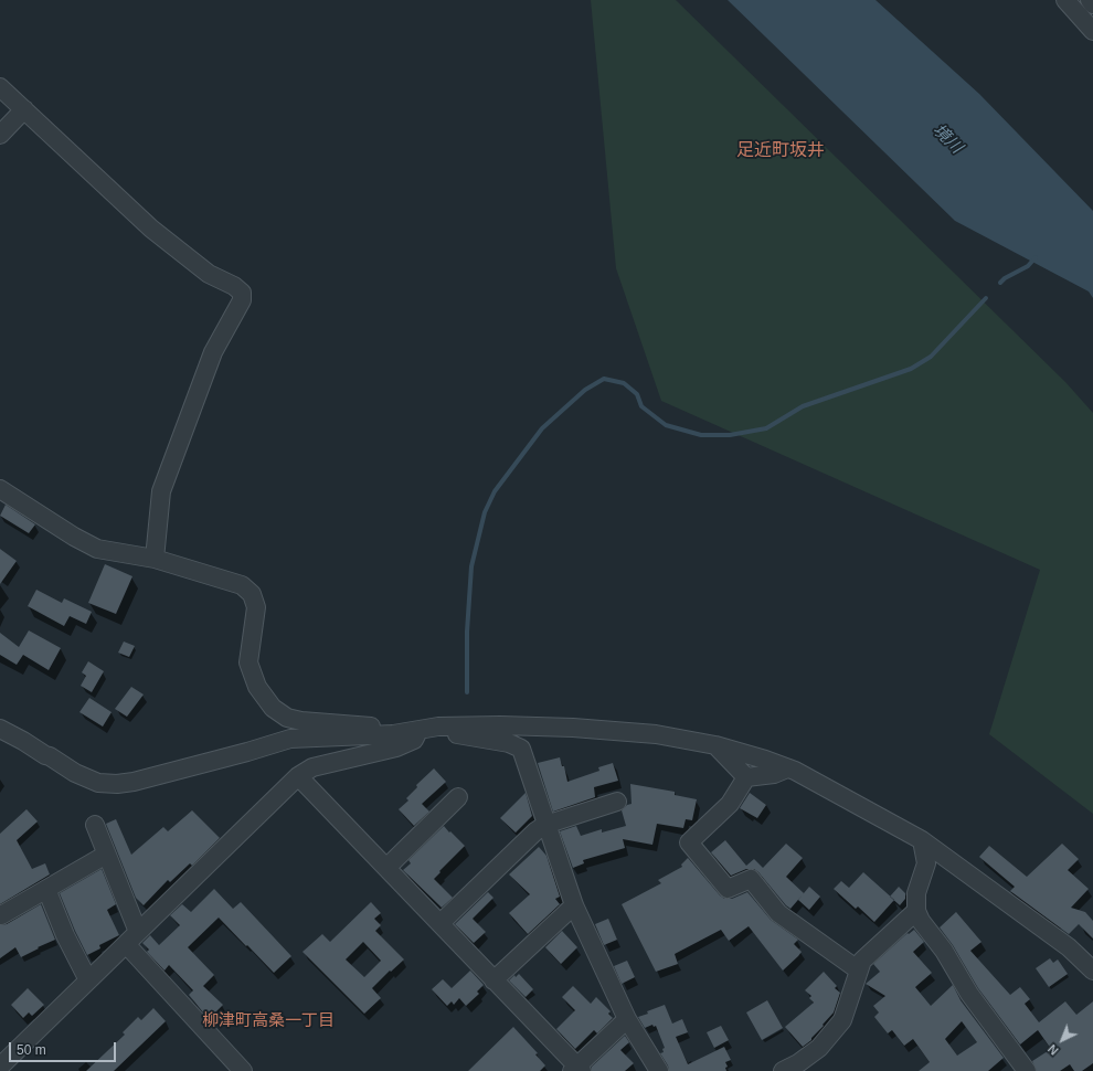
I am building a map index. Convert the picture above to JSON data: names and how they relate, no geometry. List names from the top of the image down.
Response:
{
  "districts": ["足近町坂井", "柳津町高桑一丁目"],
  "water": ["境川"],
  "scale_bar": "50 m",
  "north": "bottom left"
}
